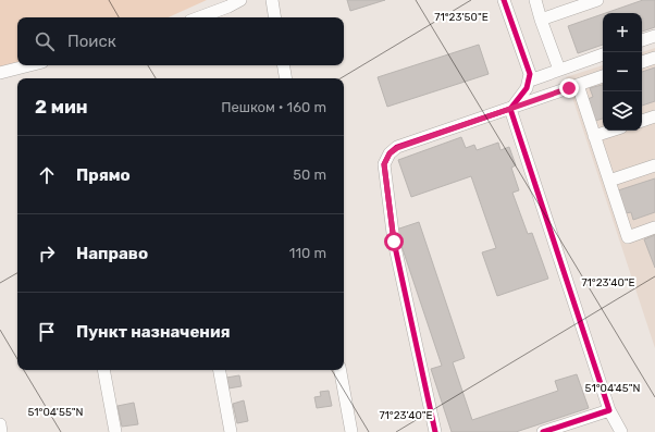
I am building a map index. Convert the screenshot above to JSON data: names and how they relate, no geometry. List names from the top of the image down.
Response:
{
  "page": {
    "map_buttons": ["+", "−"],
    "search": "Поиск",
    "heading": ["2 мин", "Пешком · 160 m"],
    "list": [
      ["Прямо", "50 m"],
      ["Направо", "110 m"],
      "Пункт назначения"
    ]
  },
  "coordinates": [
    "71°23'50\"E",
    "71°23'40\"E",
    "51°04'45\"N",
    "51°04'55\"N"
  ]
}
